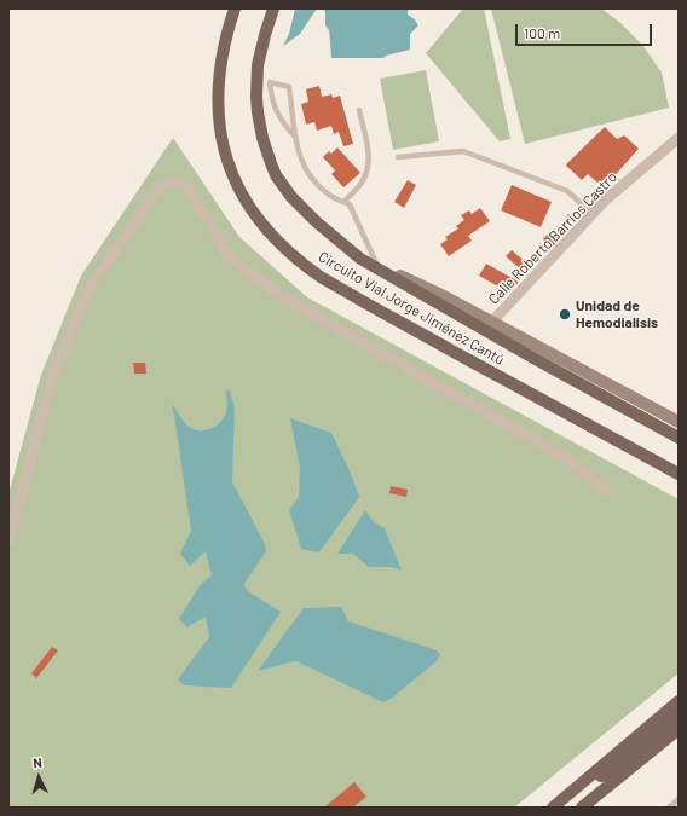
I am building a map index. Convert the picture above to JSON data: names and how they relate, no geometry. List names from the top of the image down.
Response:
{
  "streets": {
    "main road": ["Circuito Vial Jorge Jiménez Cantú"],
    "street": ["Calle Roberto Barrios Castro"]
  },
  "crossings": [
    ["Calle Roberto Barrios Castro", "Circuito Vial Jorge Jiménez Cantú"]
  ],
  "places": ["Unidad de Hemodialisis"],
  "scale_bar": "100 m",
  "north": "top"
}
